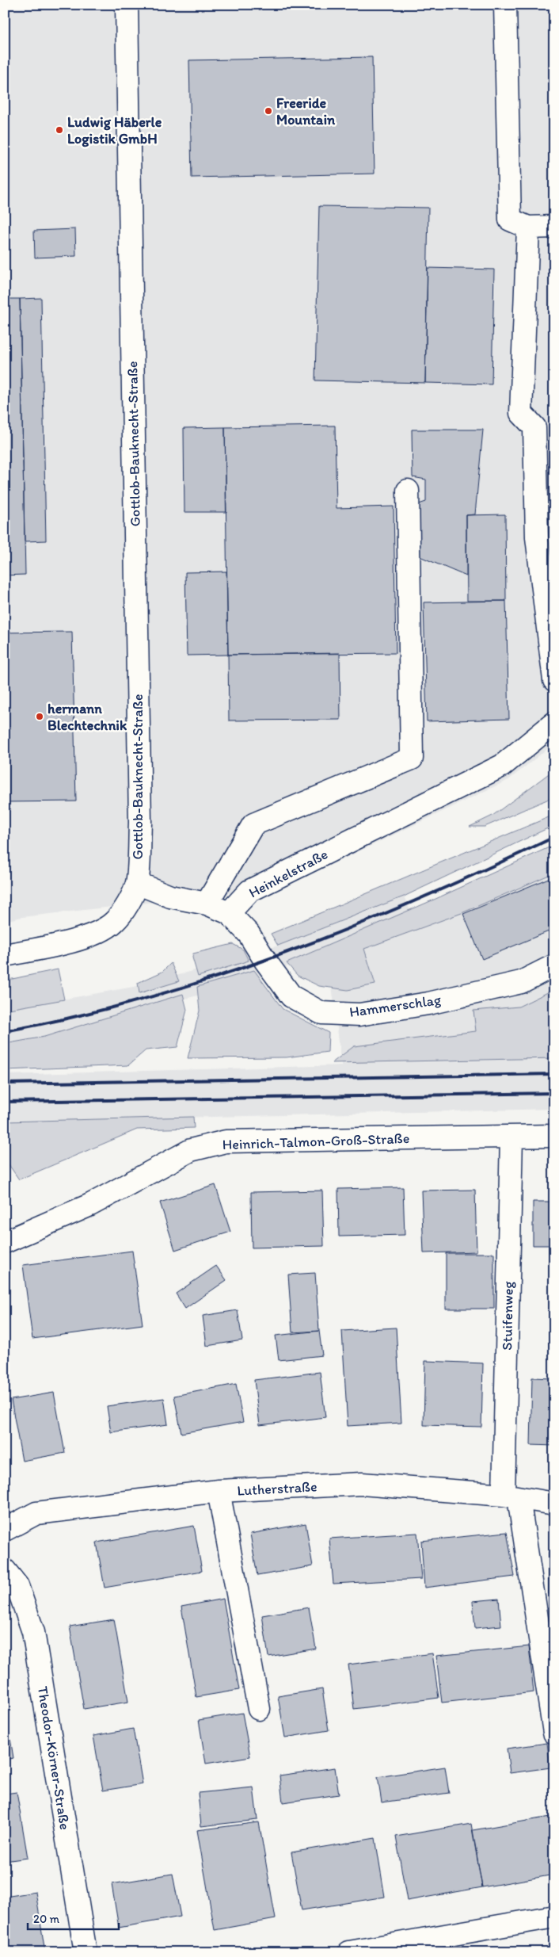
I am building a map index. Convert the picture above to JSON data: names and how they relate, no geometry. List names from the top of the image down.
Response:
{
  "streets": {
    "street": [
      "Gottlob-Bauknecht-Straße",
      "Heinkelstraße",
      "Hammerschlag",
      "Heinrich-Talmon-Groß-Straße",
      "Stuifenweg",
      "Lutherstraße",
      "Theodor-Körner-Straße"
    ]
  },
  "crossings": [
    ["Heinkelstraße", "Hammerschlag"],
    ["Heinrich-Talmon-Groß-Straße", "Stuifenweg"],
    ["Stuifenweg", "Lutherstraße"]
  ],
  "places": ["Freeride Mountain", "Ludwig Häberle Logistik GmbH", "hermann Blechtechnik"],
  "scale_bar": "20 m"
}
